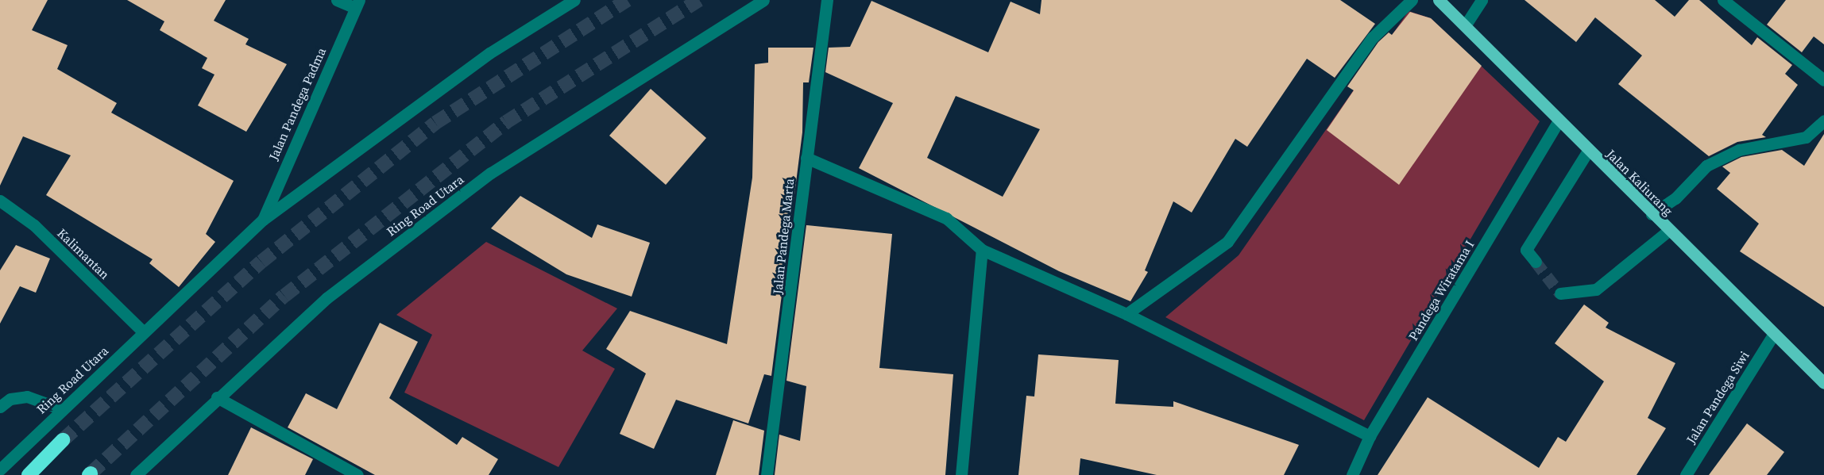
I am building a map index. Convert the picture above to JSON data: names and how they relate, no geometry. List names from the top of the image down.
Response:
{
  "streets": {
    "main road": ["Jalan Kaliurang"],
    "street": [
      "Jalan Pandega Padma",
      "Ring Road Utara",
      "Jalan Pandega Marta",
      "Kalimantan",
      "Pandega Wiratama I",
      "Jalan Pandega Siwi"
    ]
  },
  "crossings": [
    ["Jalan Pandega Padma", "Ring Road Utara"],
    ["Jalan Kaliurang", "Pandega Wiratama I"],
    ["Jalan Kaliurang", "Jalan Pandega Siwi"],
    ["Ring Road Utara", "Kalimantan"]
  ]
}
